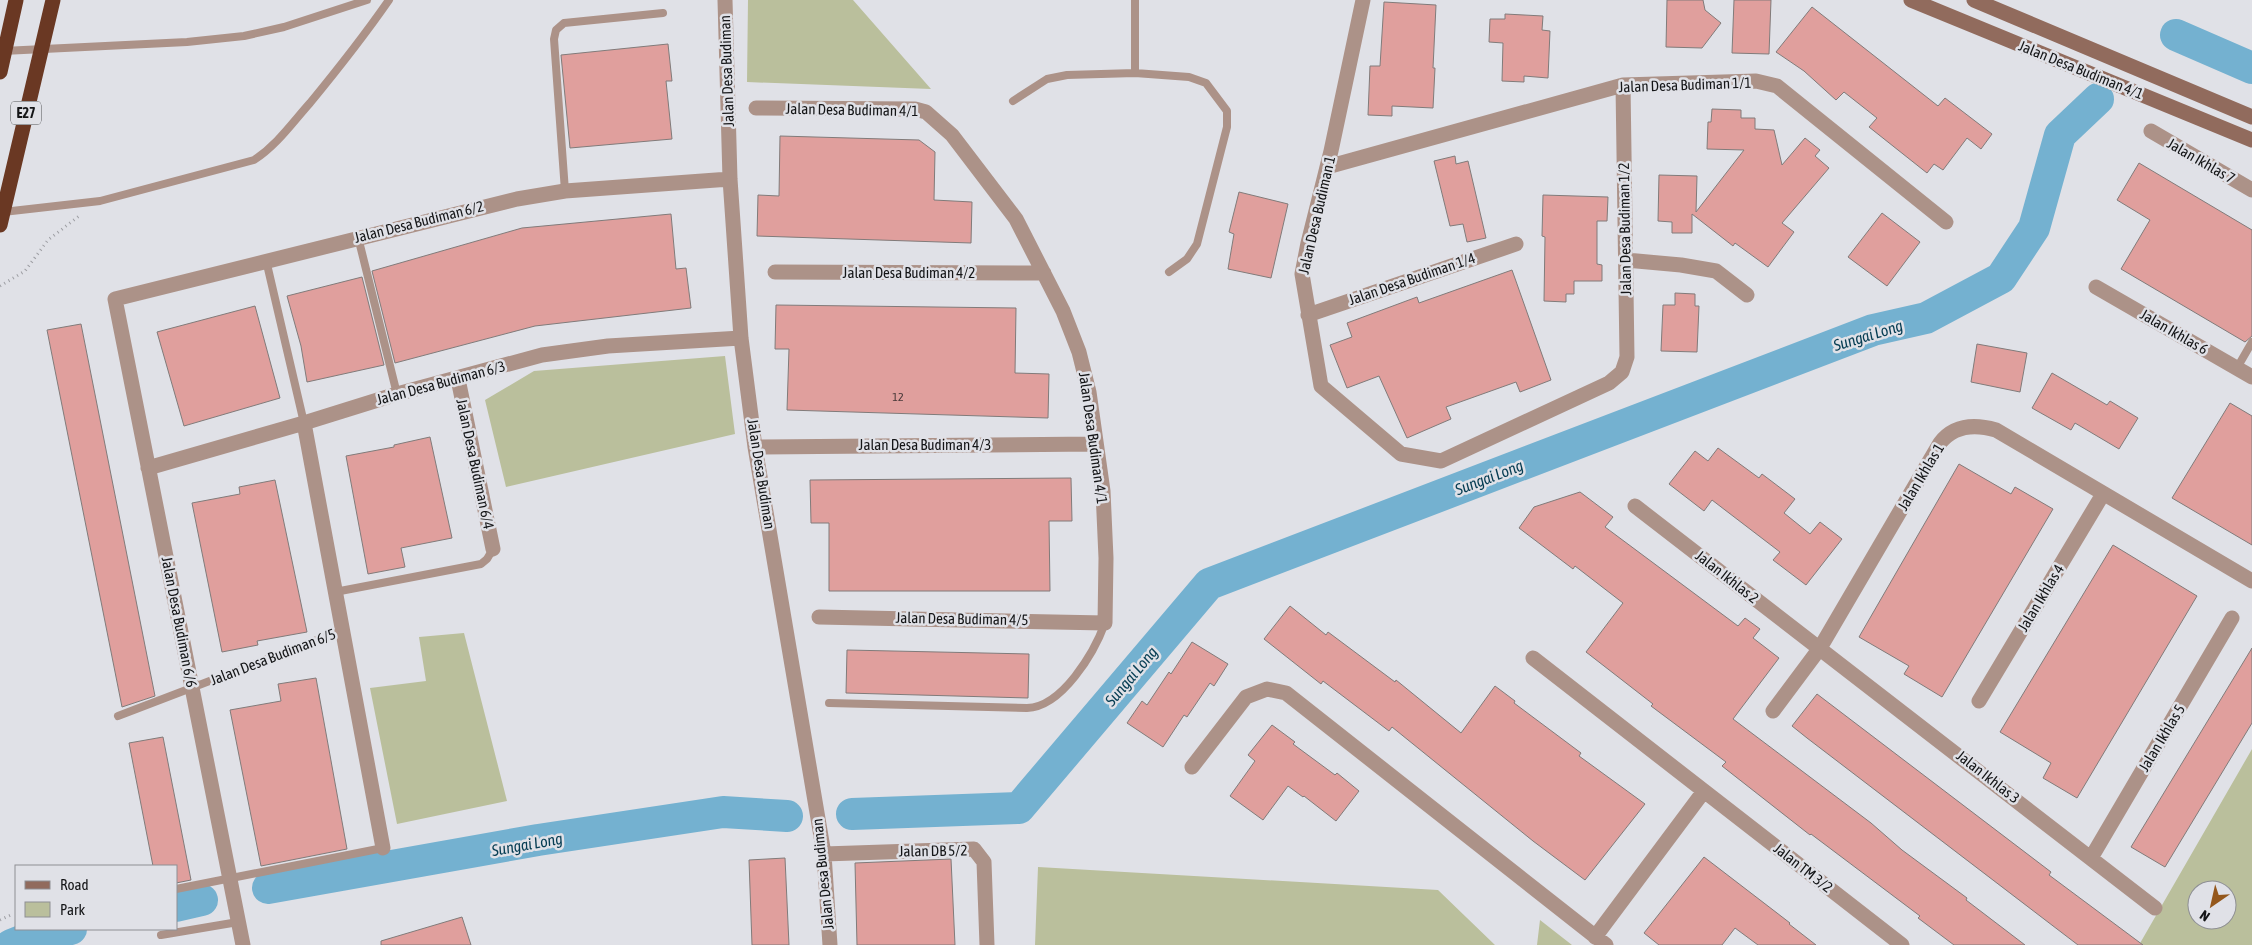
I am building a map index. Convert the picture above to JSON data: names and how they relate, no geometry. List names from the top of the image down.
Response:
{
  "streets": {
    "highway": ["E27"],
    "street": [
      "Jalan Desa Budiman 4/1",
      "Jalan Desa Budiman",
      "Jalan Desa Budiman 1/1",
      "Jalan Ikhlas 7",
      "Jalan Desa Budiman 1",
      "Jalan Desa Budiman 6/2",
      "Jalan Desa Budiman 1/2",
      "Jalan Desa Budiman 4/2",
      "Jalan Desa Budiman 1/4",
      "Jalan Ikhlas 6",
      "Jalan Desa Budiman 6/3",
      "Jalan Desa Budiman 4/3",
      "Jalan Desa Budiman 6/4",
      "Jalan Ikhlas 1",
      "Jalan Ikhlas 2",
      "Jalan Ikhlas 4",
      "Jalan Desa Budiman 4/5",
      "Jalan Desa Budiman 6/6",
      "Jalan Desa Budiman 6/5",
      "Jalan Ikhlas 5",
      "Jalan Ikhlas 3",
      "Jalan DB 5/2",
      "Jalan TM 3/2"
    ]
  },
  "crossings": [
    ["Jalan Desa Budiman 4/1", "Jalan Desa Budiman 4/2"],
    ["Jalan Desa Budiman 4/1", "Jalan Desa Budiman 4/3"],
    ["Jalan Desa Budiman 4/1", "Jalan Desa Budiman 4/5"],
    ["Jalan Desa Budiman", "Jalan Desa Budiman 6/2"],
    ["Jalan Desa Budiman", "Jalan Desa Budiman 6/3"],
    ["Jalan Desa Budiman", "Jalan Desa Budiman 4/3"],
    ["Jalan Desa Budiman", "Jalan DB 5/2"],
    ["Jalan Desa Budiman 1/1", "Jalan Desa Budiman 1"],
    ["Jalan Desa Budiman 1/1", "Jalan Desa Budiman 1/2"],
    ["Jalan Desa Budiman 1", "Jalan Desa Budiman 1/2"],
    ["Jalan Desa Budiman 1", "Jalan Desa Budiman 1/4"],
    ["Jalan Desa Budiman 6/2", "Jalan Desa Budiman 6/6"],
    ["Jalan Desa Budiman 6/3", "Jalan Desa Budiman 6/4"],
    ["Jalan Desa Budiman 6/3", "Jalan Desa Budiman 6/6"],
    ["Jalan Desa Budiman 6/3", "Jalan Desa Budiman 6/5"],
    ["Jalan Ikhlas 1", "Jalan Ikhlas 2"],
    ["Jalan Ikhlas 1", "Jalan Ikhlas 4"],
    ["Jalan Ikhlas 1", "Jalan Ikhlas 3"],
    ["Jalan Ikhlas 2", "Jalan Ikhlas 3"],
    ["Jalan Desa Budiman 6/6", "Jalan Desa Budiman 6/5"],
    ["Jalan Ikhlas 5", "Jalan Ikhlas 3"]
  ],
  "water": ["Sungai Long"],
  "house_numbers": ["12"],
  "legend": ["Road", "Park"],
  "north": "bottom left"
}
